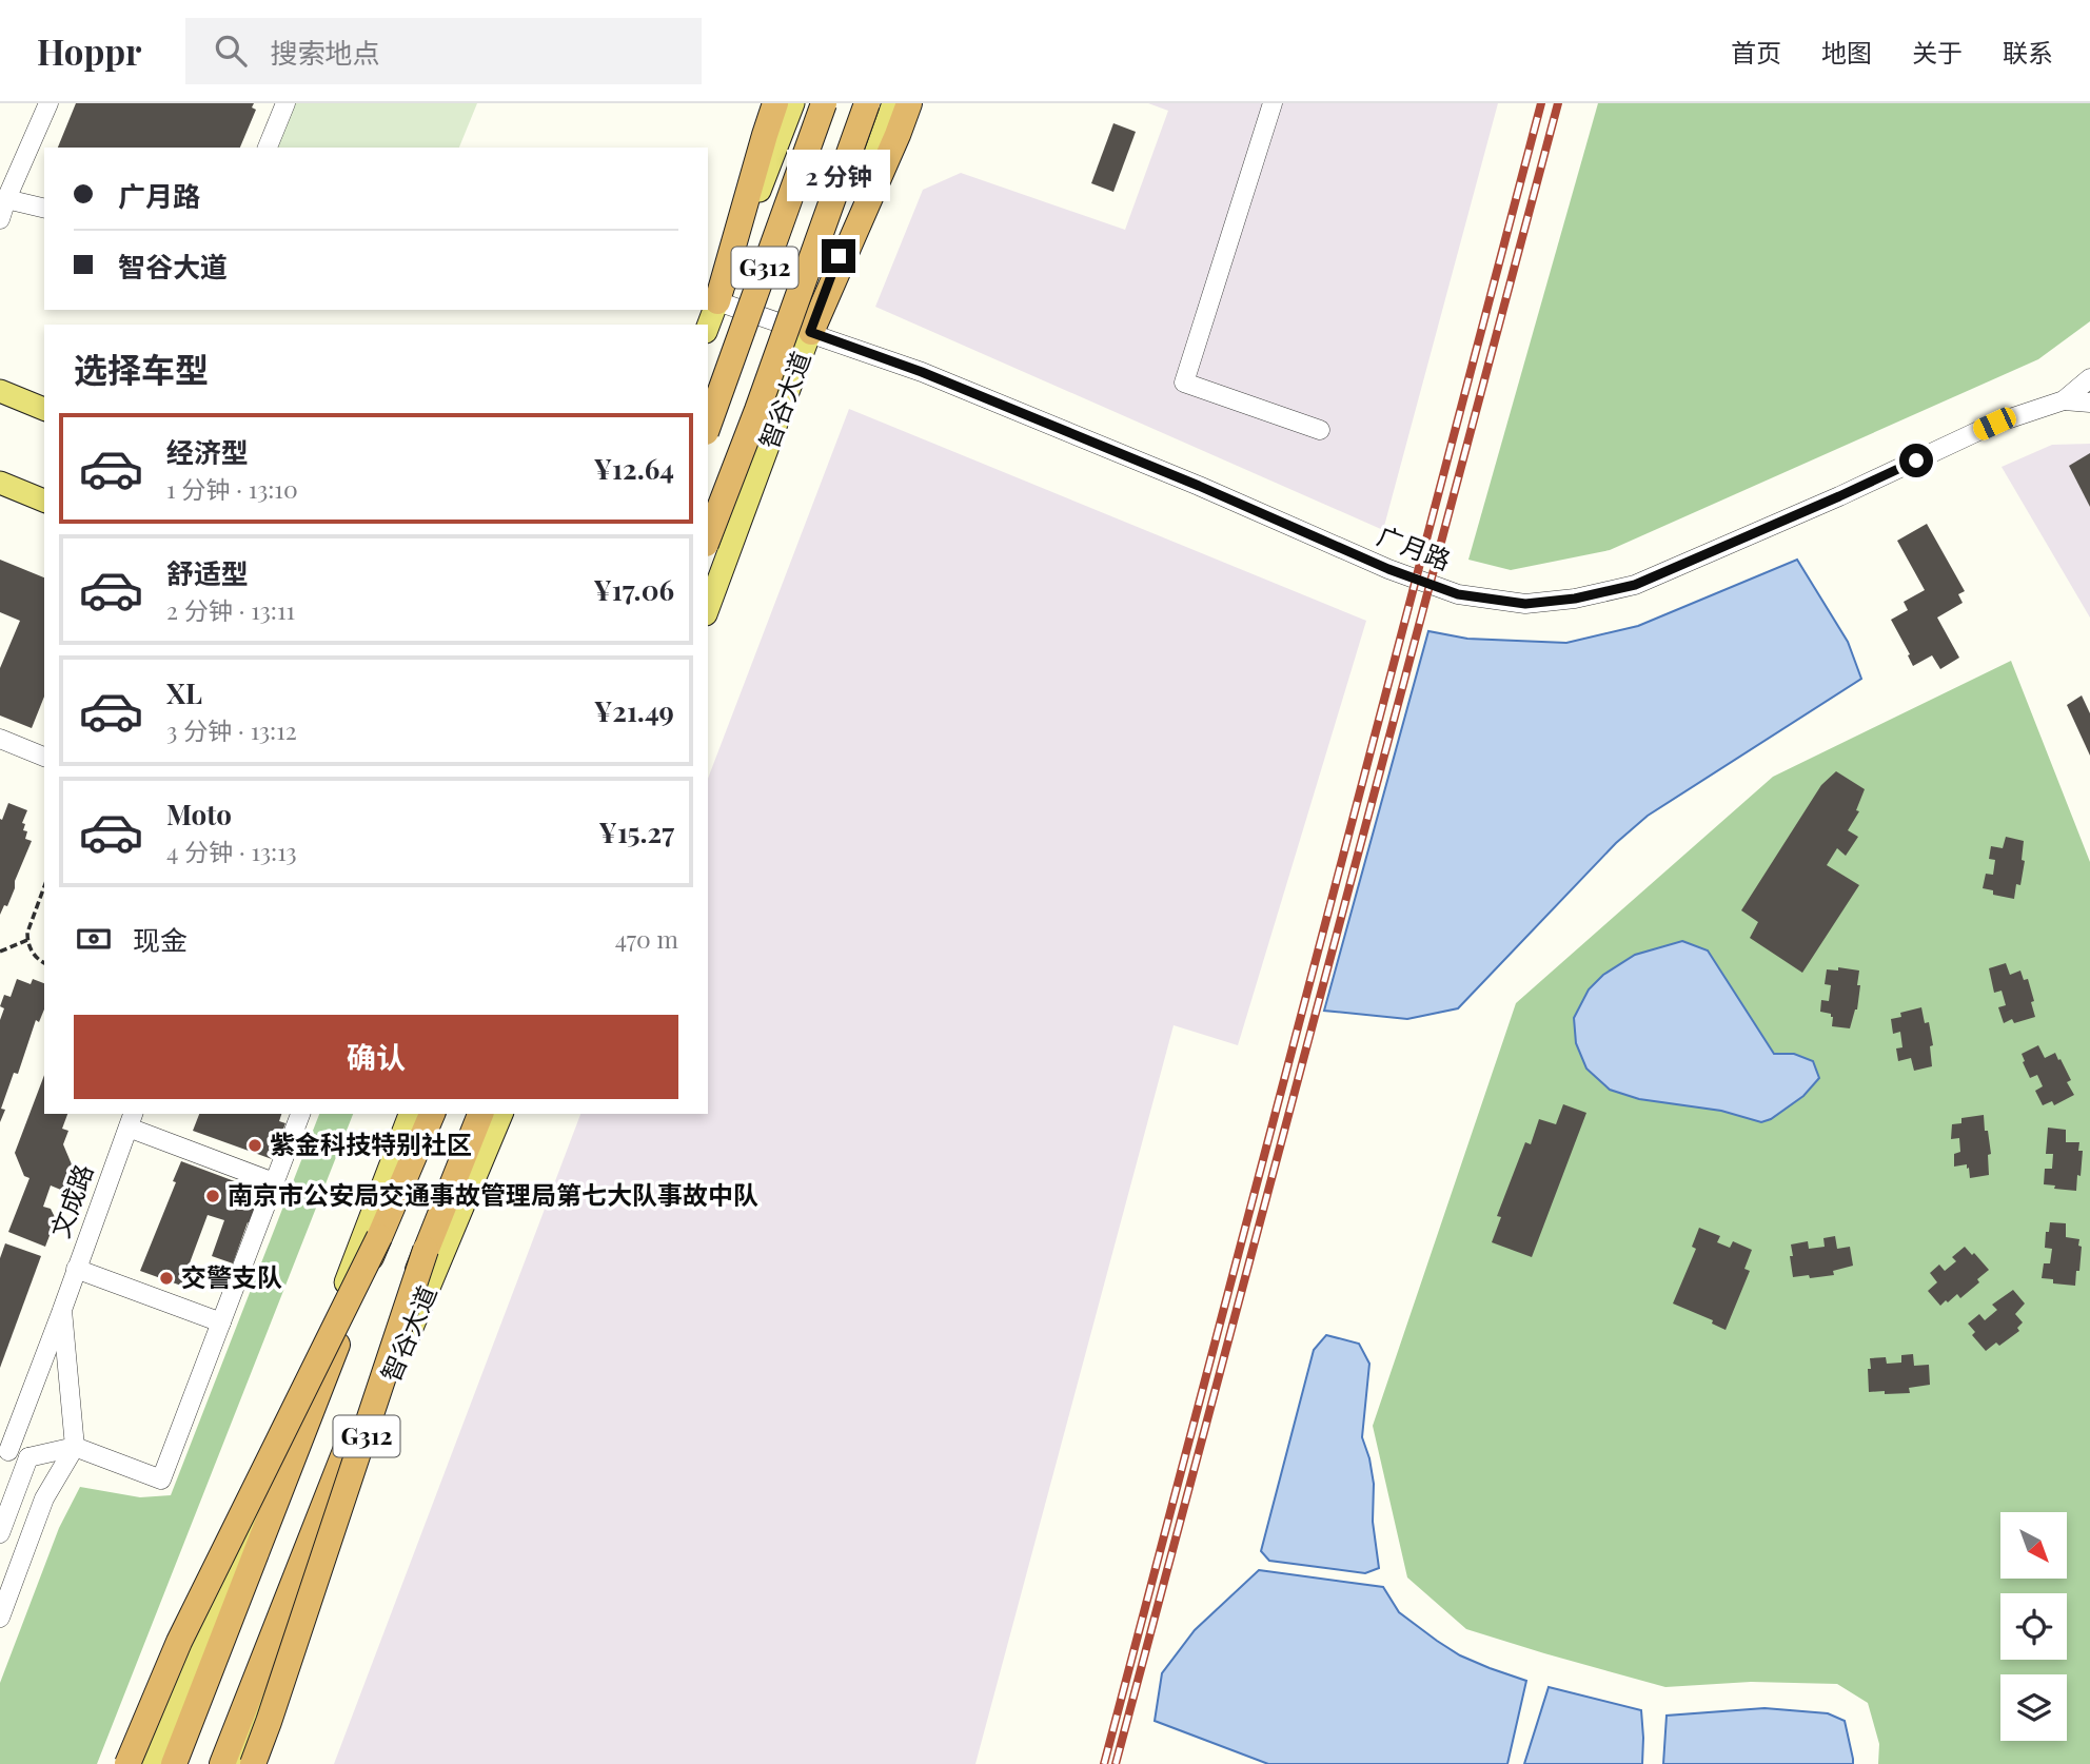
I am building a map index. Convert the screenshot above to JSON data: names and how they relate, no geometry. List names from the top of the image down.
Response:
{
  "streets": {
    "highway": ["G312", "智谷大道"],
    "street": ["广月路", "文成路"]
  },
  "crossings": [
    ["G312", "广月路"],
    ["智谷大道", "广月路"]
  ],
  "places": ["紫金科技特别社区", "南京市公安局交通事故管理局第七大队事故中队", "交警支队"],
  "north": "bottom right",
  "page": {
    "header": "Hoppr",
    "search": "搜索地点",
    "nav": [
      "首页",
      "地图",
      "关于",
      "联系"
    ],
    "banner": ["广月路", "智谷大道"],
    "bubble": "2 分钟",
    "heading": "选择车型",
    "list": [
      {
        "name": "经济型",
        "note": "1 分钟 · 13:10",
        "value": "¥12.64"
      },
      {
        "name": "舒适型",
        "note": "2 分钟 · 13:11",
        "value": "¥17.06"
      },
      {
        "name": "XL",
        "note": "3 分钟 · 13:12",
        "value": "¥21.49"
      },
      {
        "name": "Moto",
        "note": "4 分钟 · 13:13",
        "value": "¥15.27"
      }
    ],
    "pay": ["现金", "470 m"],
    "buttons": "确认"
  }
}
